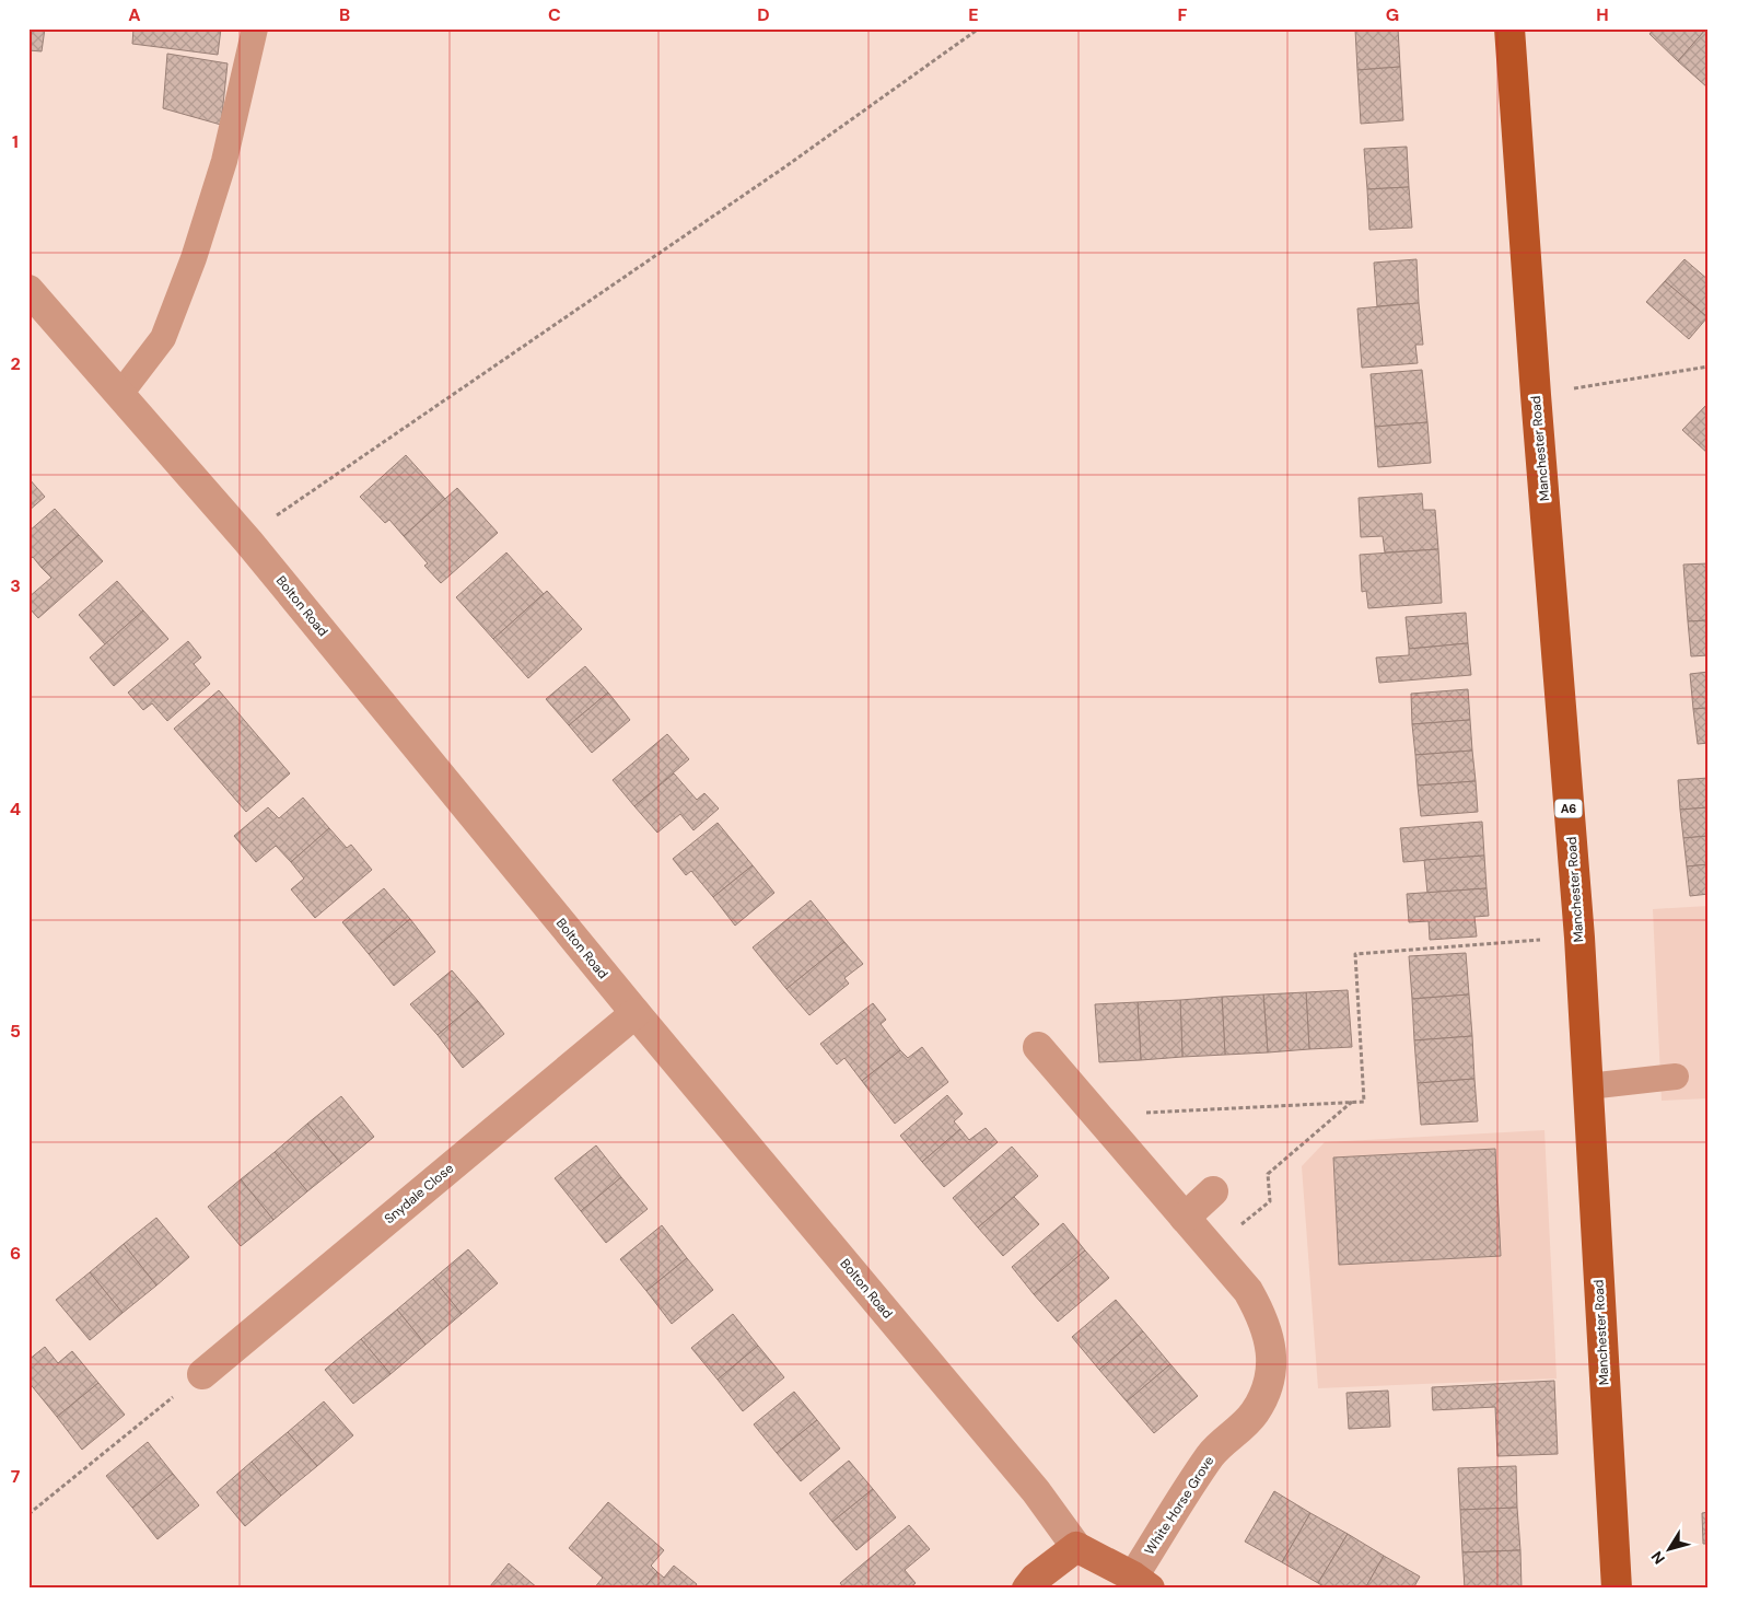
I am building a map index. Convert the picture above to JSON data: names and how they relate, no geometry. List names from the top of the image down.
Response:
{
  "streets": {
    "main road": ["Manchester Road", "A6"],
    "street": ["Bolton Road", "Snydale Close", "White Horse Grove"]
  },
  "crossings": [
    ["Bolton Road", "Snydale Close"],
    ["Bolton Road", "White Horse Grove"]
  ],
  "north": "bottom left",
  "grid": {
    "columns": [
      "A",
      "B",
      "C",
      "D",
      "E",
      "F",
      "G",
      "H"
    ],
    "rows": [
      "1",
      "2",
      "3",
      "4",
      "5",
      "6",
      "7"
    ]
  }
}
